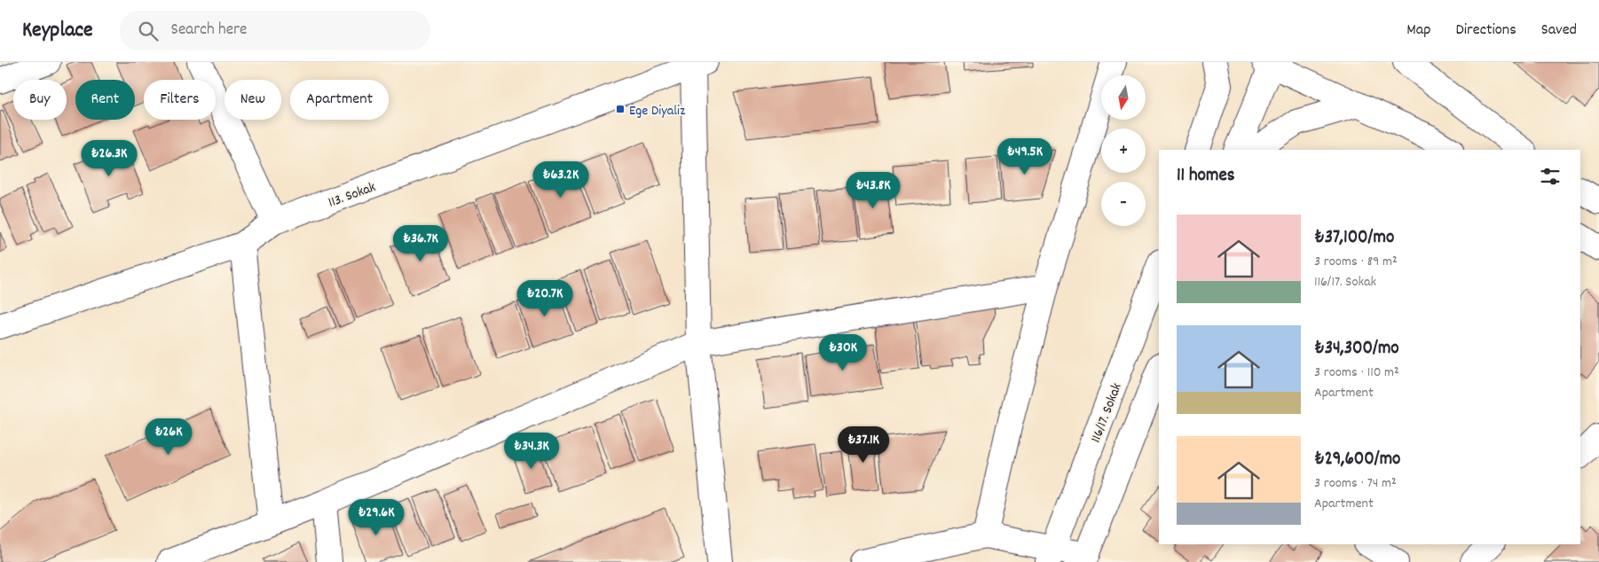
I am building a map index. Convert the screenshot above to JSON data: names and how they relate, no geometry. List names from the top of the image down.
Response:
{
  "streets": {
    "street": ["113. Sokak", "116/17. Sokak"]
  },
  "places": {
    "transit": ["Ege Diyaliz"]
  },
  "north": "bottom",
  "page": {
    "header": "Keyplace",
    "search": "Search here",
    "nav": ["Map", "Directions", "Saved"],
    "map_buttons": ["+", "−"],
    "chip": [
      "Buy",
      "Rent",
      "Filters",
      "New",
      "Apartment"
    ],
    "price": [
      "₺49.5K",
      "₺26.3K",
      "₺63.2K",
      "₺43.8K",
      "₺36.7K",
      "₺20.7K",
      "₺30K",
      "₺26K",
      "₺37.1K",
      "₺34.3K",
      "₺29.6K"
    ],
    "heading": "11 homes",
    "list": [
      {
        "name": "₺37,100/mo",
        "note": "3 rooms · 89 m² · 116/17. Sokak"
      },
      {
        "name": "₺34,300/mo",
        "note": "3 rooms · 110 m² · Apartment"
      },
      {
        "name": "₺29,600/mo",
        "note": "3 rooms · 74 m² · Apartment"
      }
    ]
  }
}
